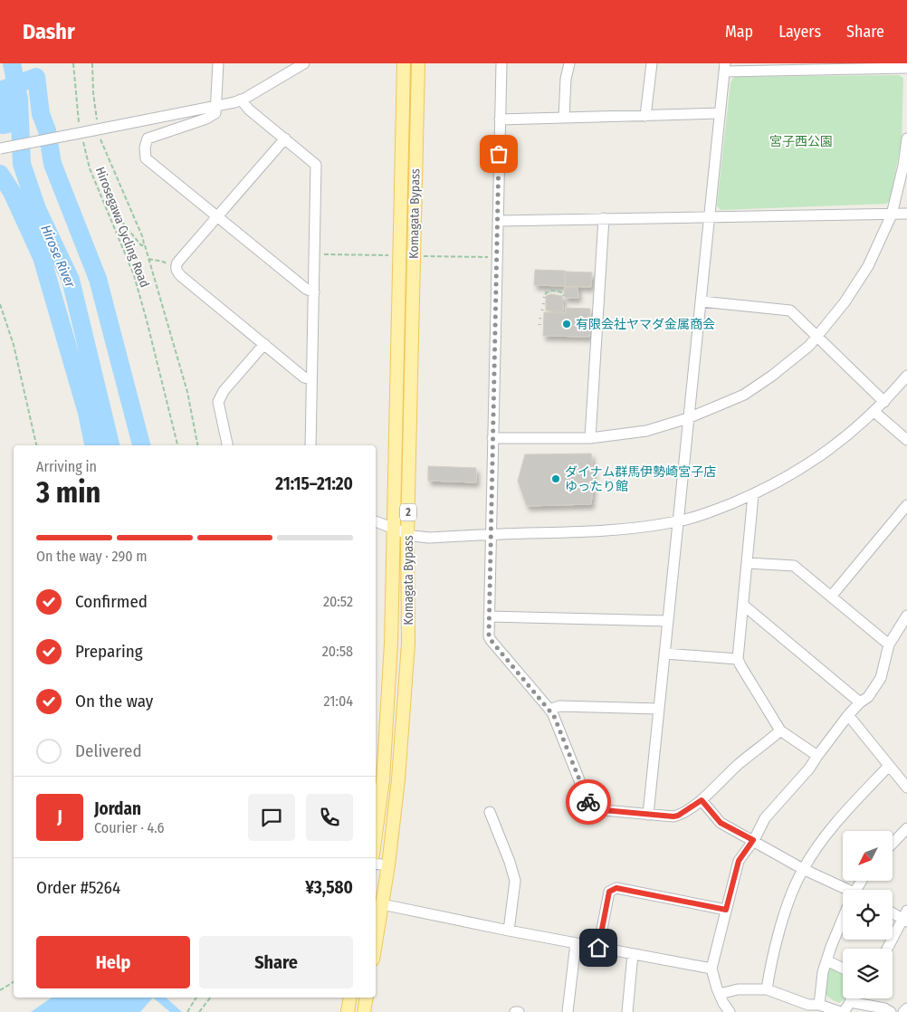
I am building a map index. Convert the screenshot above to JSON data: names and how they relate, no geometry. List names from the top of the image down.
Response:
{
  "streets": {
    "main road": ["Komagata Bypass", "2"],
    "path": ["Hirosegawa Cycling Road"]
  },
  "water": ["Hirose River"],
  "parks": ["宮子西公園"],
  "places": ["有限会社ヤマダ金属商会", "ダイナム群馬伊勢崎宮子店 ゆったり館"],
  "north": "bottom left",
  "page": {
    "header": "Dashr",
    "nav": ["Map", "Layers", "Share"],
    "heading": ["3 min", "Arriving in", "21:15–21:20"],
    "panel": [
      "Jordan",
      "Courier · 4.6",
      "Order #5264",
      "¥3,580"
    ],
    "bar": "On the way · 290 m",
    "list": [
      ["Confirmed", "20:52"],
      ["Preparing", "20:58"],
      ["On the way", "21:04"],
      "Delivered"
    ],
    "round": "J",
    "buttons": ["Help", "Share"]
  }
}
